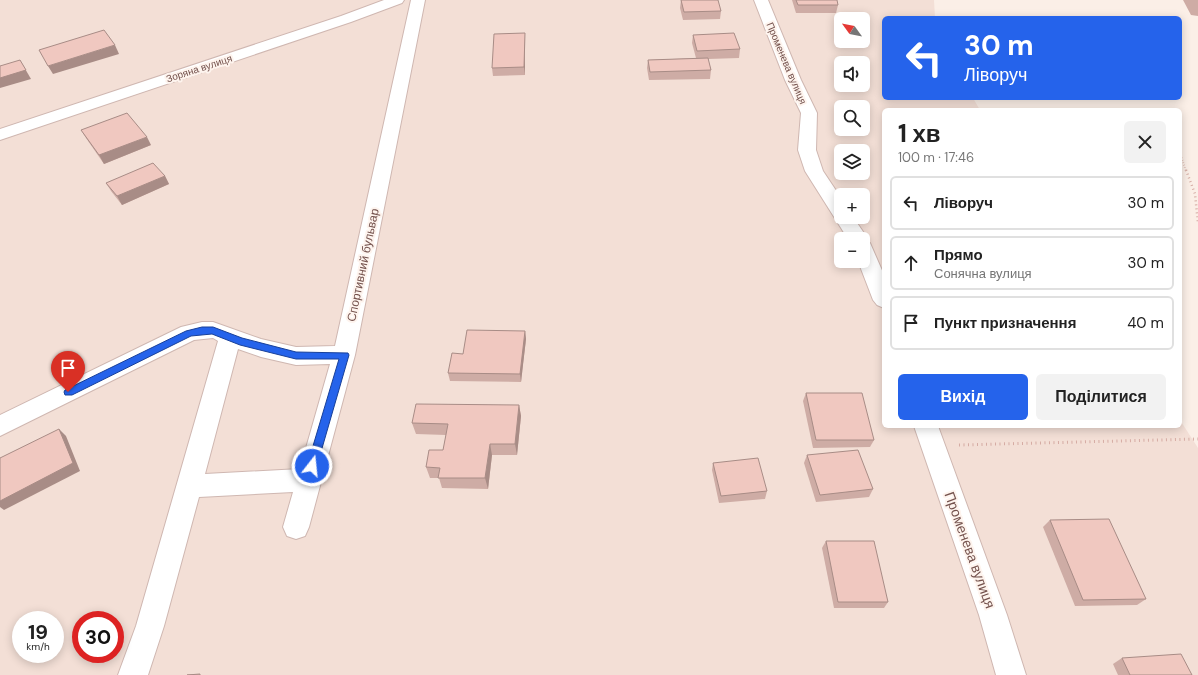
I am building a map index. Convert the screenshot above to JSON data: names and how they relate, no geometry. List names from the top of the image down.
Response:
{
  "streets": {
    "street": ["Променева вулиця", "Зоряна вулиця", "Спортивний бульвар"]
  },
  "north": "top left",
  "page": {
    "map_buttons": ["+", "−"],
    "turn": ["30 m", "Ліворуч"],
    "heading": ["1 хв", "100 m · 17:46"],
    "list": [
      {
        "name": "Ліворуч",
        "value": "30 m"
      },
      {
        "name": "Прямо",
        "note": "Сонячна вулиця",
        "value": "30 m"
      },
      {
        "name": "Пункт призначення",
        "value": "40 m"
      }
    ],
    "buttons": ["Вихід", "Поділитися"],
    "speed": "19 km/h",
    "limit": "30"
  }
}
